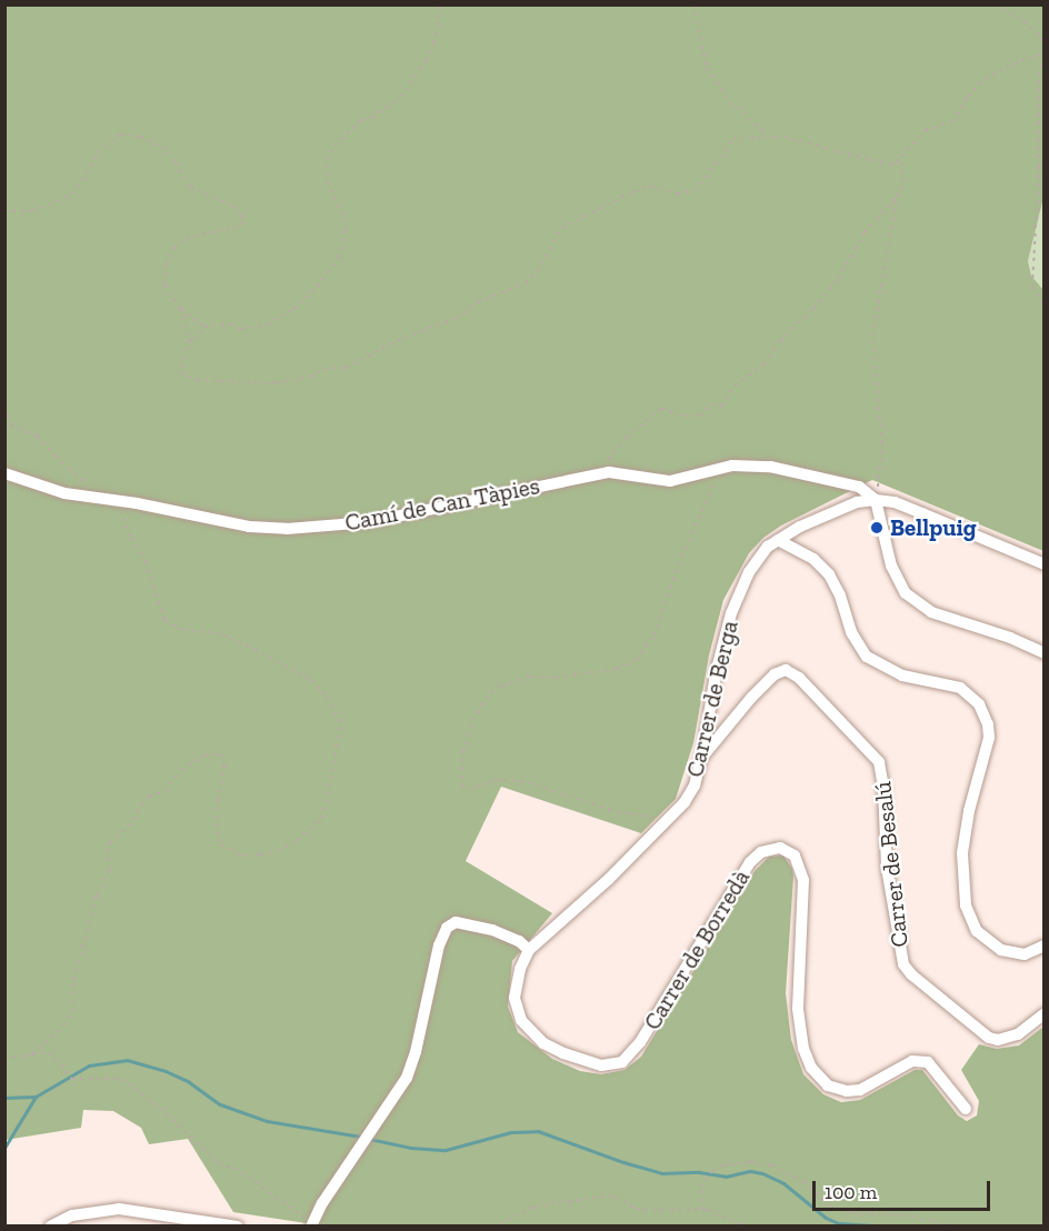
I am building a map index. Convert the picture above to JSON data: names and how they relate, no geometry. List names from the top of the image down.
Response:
{
  "streets": {
    "street": [
      "Camí de Can Tàpies",
      "Carrer de Berga",
      "Carrer de Besalú",
      "Carrer de Borredà"
    ]
  },
  "crossings": [
    ["Camí de Can Tàpies", "Carrer de Berga"],
    ["Carrer de Berga", "Carrer de Besalú"],
    ["Carrer de Berga", "Carrer de Borredà"]
  ],
  "places": ["Bellpuig"],
  "scale_bar": "100 m"
}
